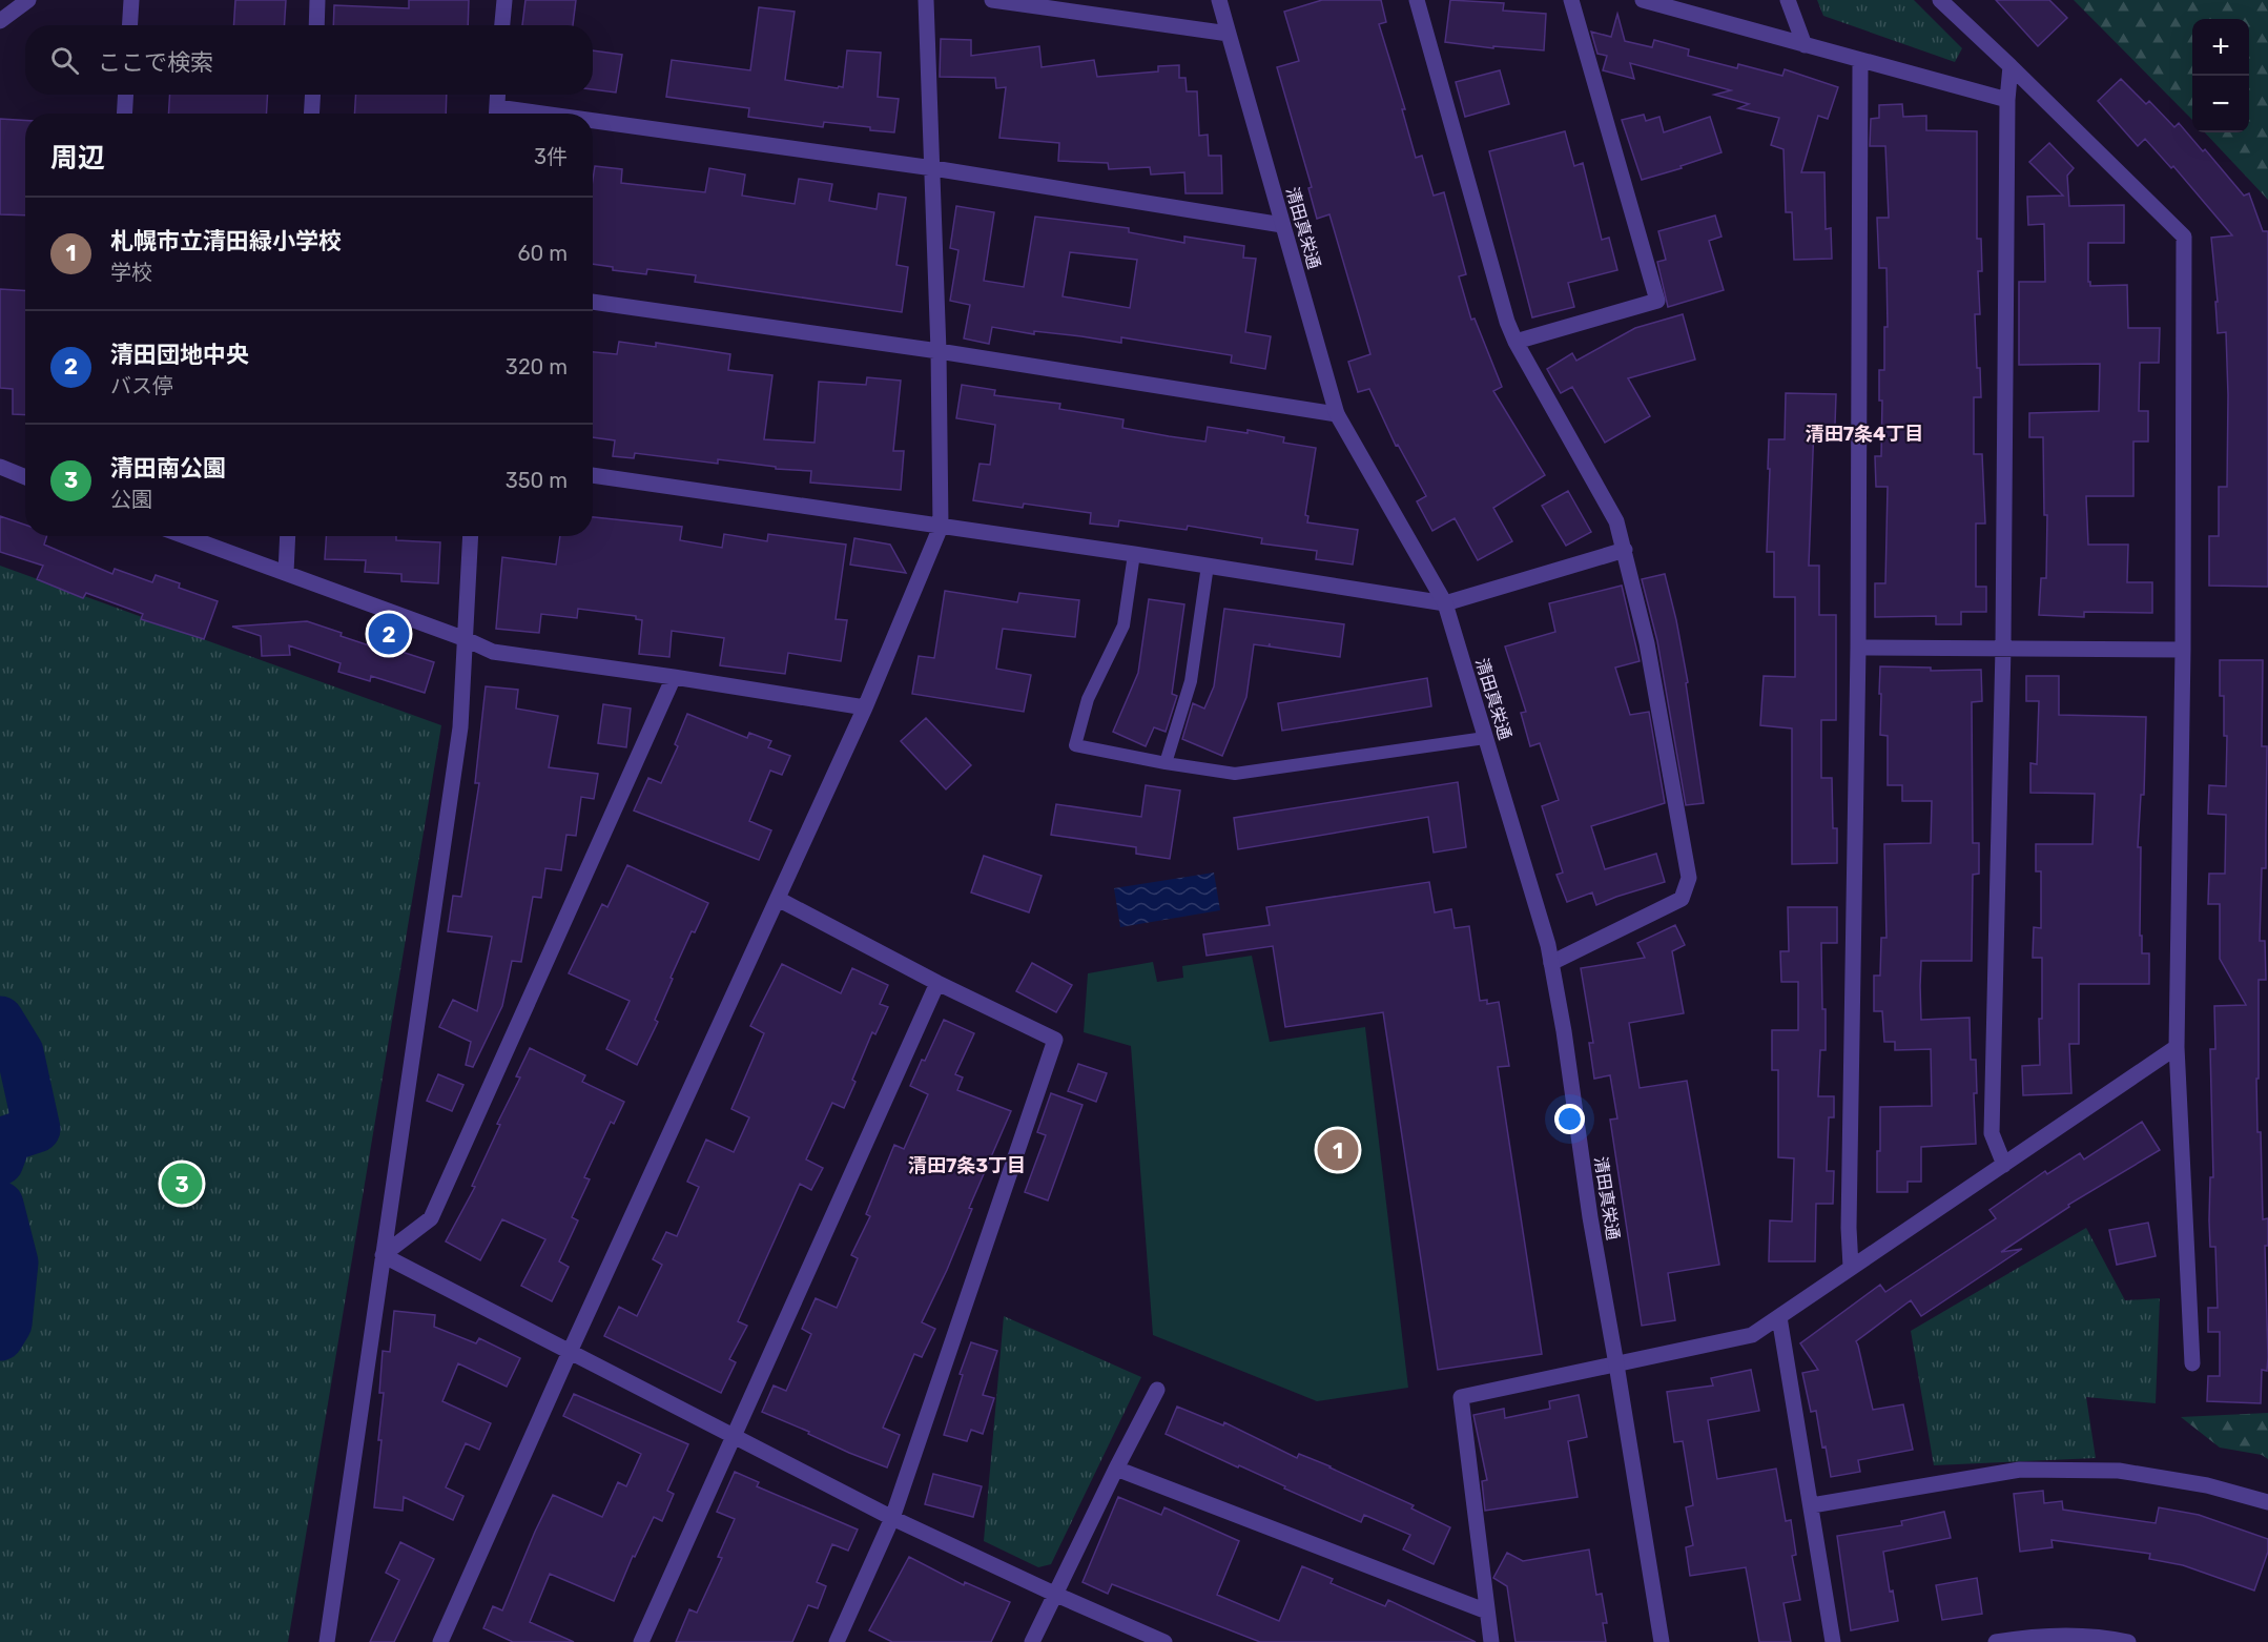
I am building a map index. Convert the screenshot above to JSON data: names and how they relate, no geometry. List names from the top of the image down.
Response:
{
  "streets": {
    "street": ["清田真栄通"]
  },
  "districts": ["清田7条4丁目", "清田7条3丁目"],
  "page": {
    "map_buttons": ["+", "−"],
    "search": "ここで検索",
    "heading": ["周辺", "3件"],
    "list": [
      {
        "mark": "1",
        "name": "札幌市立清田緑小学校",
        "note": "学校",
        "value": "60 m"
      },
      {
        "mark": "2",
        "name": "清田団地中央",
        "note": "バス停",
        "value": "320 m"
      },
      {
        "mark": "3",
        "name": "清田南公園",
        "note": "公園",
        "value": "350 m"
      }
    ],
    "pins": ["2", "1", "3"]
  }
}
